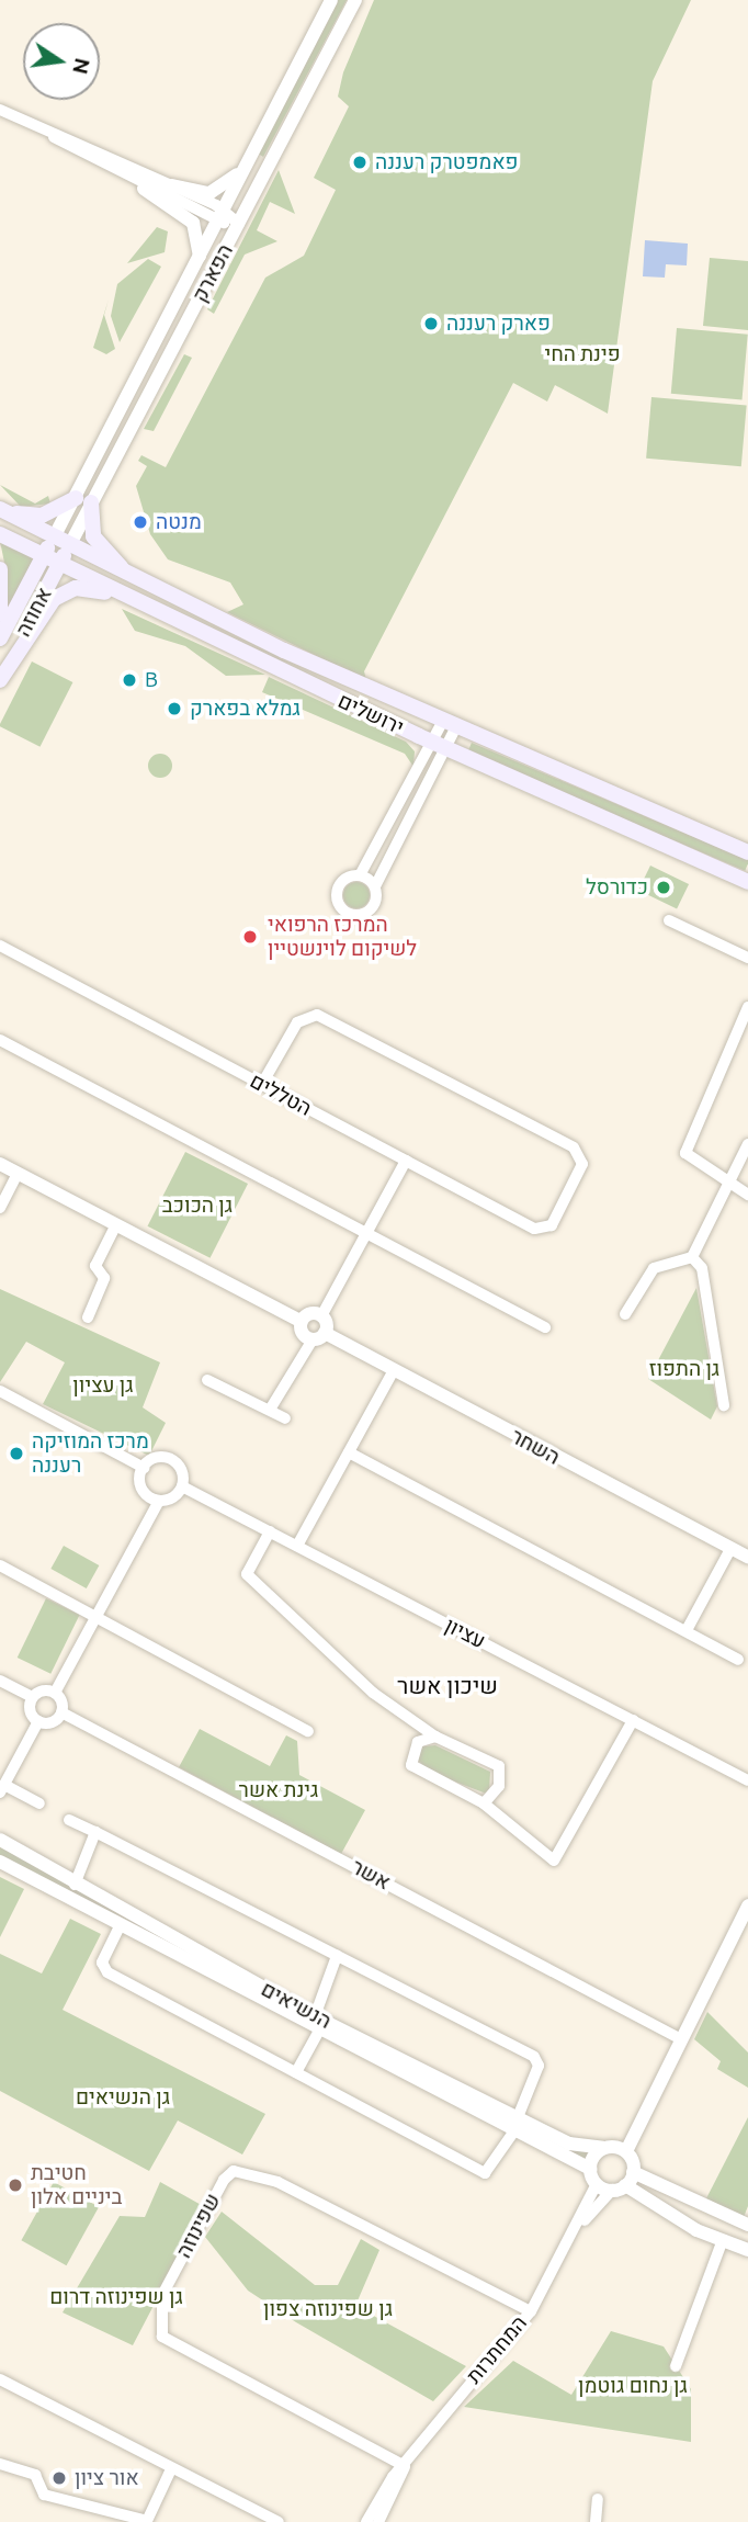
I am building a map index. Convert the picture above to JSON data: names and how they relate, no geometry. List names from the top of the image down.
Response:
{
  "streets": {
    "main road": ["אחוזה", "ירושלים"],
    "street": [
      "הפארק",
      "הטללים",
      "השחר",
      "עציון",
      "אשר",
      "הנשיאים",
      "שפינוזה",
      "המחתרות"
    ]
  },
  "crossings": [
    ["הפארק", "אחוזה"],
    ["הפארק", "ירושלים"],
    ["אחוזה", "ירושלים"],
    ["הנשיאים", "המחתרות"],
    ["שפינוזה", "המחתרות"]
  ],
  "districts": ["שיכון אשר"],
  "parks": [
    "פינת החי",
    "גן הכוכב",
    "גן התפוז",
    "גן עציון",
    "גינת אשר",
    "גן הנשיאים",
    "גן שפינוזה דרום",
    "גן שפינוזה צפון",
    "גן נחום גוטמן"
  ],
  "places": [
    "פאמפטרק רעננה",
    "פארק רעננה",
    "מנטה",
    "B",
    "גמלא בפארק",
    "כדורסל",
    "המרכז הרפואי לשיקום לוינשטיין",
    "מרכז המוזיקה רעננה",
    "חטיבת ביניים אלון",
    "אור ציון"
  ],
  "north": "right"
}
